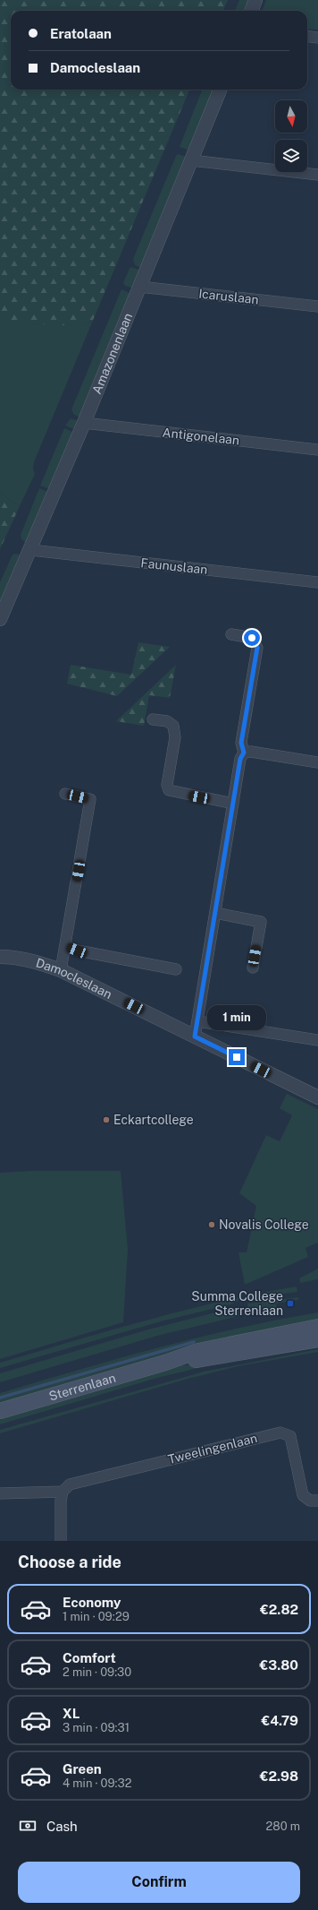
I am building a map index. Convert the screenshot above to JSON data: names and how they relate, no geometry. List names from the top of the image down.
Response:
{
  "streets": {
    "main road": ["Sterrenlaan"],
    "street": [
      "Icaruslaan",
      "Amazonenlaan",
      "Antigonelaan",
      "Faunuslaan",
      "Damocleslaan",
      "Tweelingenlaan"
    ]
  },
  "crossings": [
    ["Icaruslaan", "Amazonenlaan"],
    ["Amazonenlaan", "Antigonelaan"],
    ["Amazonenlaan", "Faunuslaan"]
  ],
  "places": {
    "other": ["Eckartcollege", "Novalis College"],
    "transit": ["Summa College Sterrenlaan"]
  },
  "north": "bottom",
  "page": {
    "banner": ["Eratolaan", "Damocleslaan"],
    "bubble": "1 min",
    "heading": "Choose a ride",
    "list": [
      {
        "name": "Economy",
        "note": "1 min · 09:29",
        "value": "€2.82"
      },
      {
        "name": "Comfort",
        "note": "2 min · 09:30",
        "value": "€3.80"
      },
      {
        "name": "XL",
        "note": "3 min · 09:31",
        "value": "€4.79"
      },
      {
        "name": "Green",
        "note": "4 min · 09:32",
        "value": "€2.98"
      }
    ],
    "pay": ["Cash", "280 m"],
    "buttons": "Confirm"
  }
}
